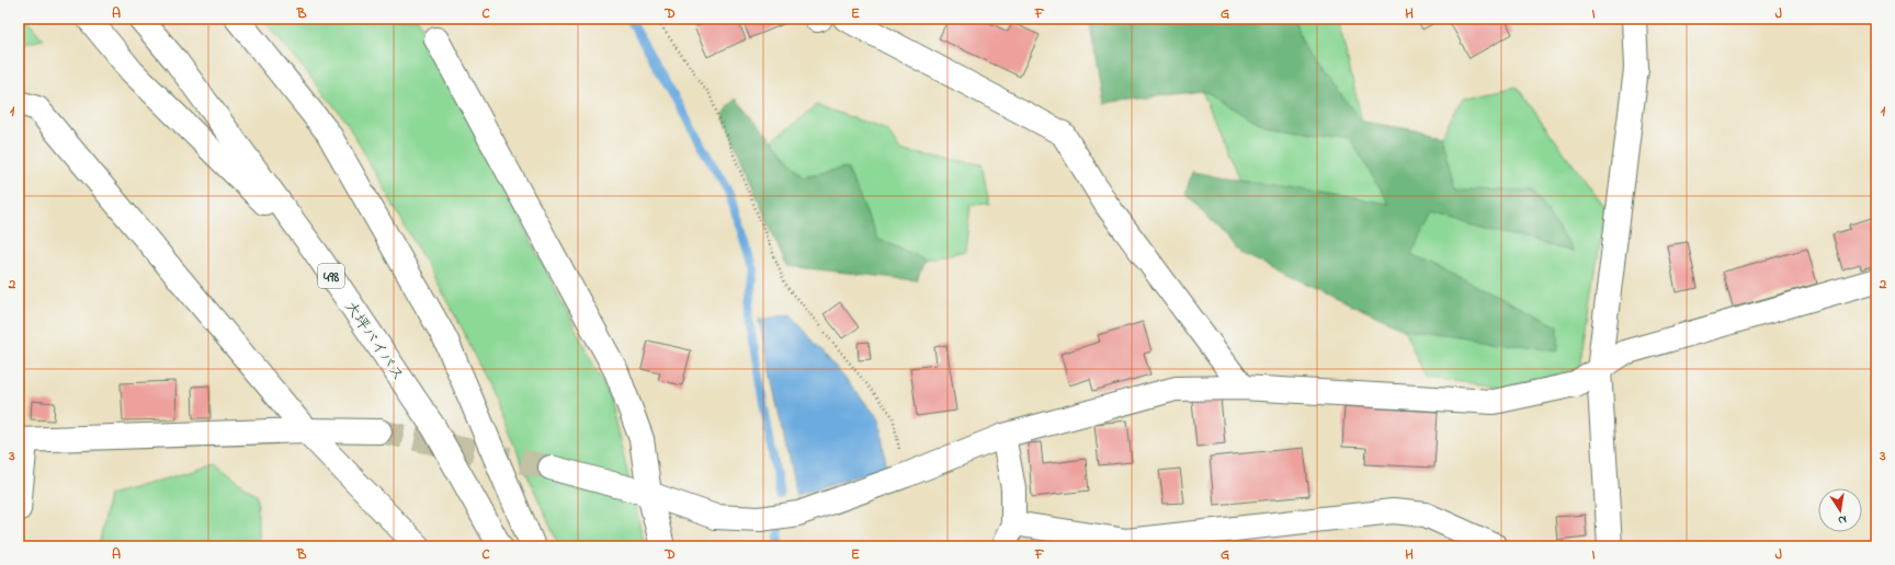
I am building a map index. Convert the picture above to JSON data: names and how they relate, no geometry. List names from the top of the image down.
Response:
{
  "streets": {
    "main road": ["498", "大坪バイパス"]
  },
  "north": "bottom",
  "grid": {
    "columns": [
      "A",
      "B",
      "C",
      "D",
      "E",
      "F",
      "G",
      "H",
      "I",
      "J"
    ],
    "rows": ["1", "2", "3"]
  }
}
